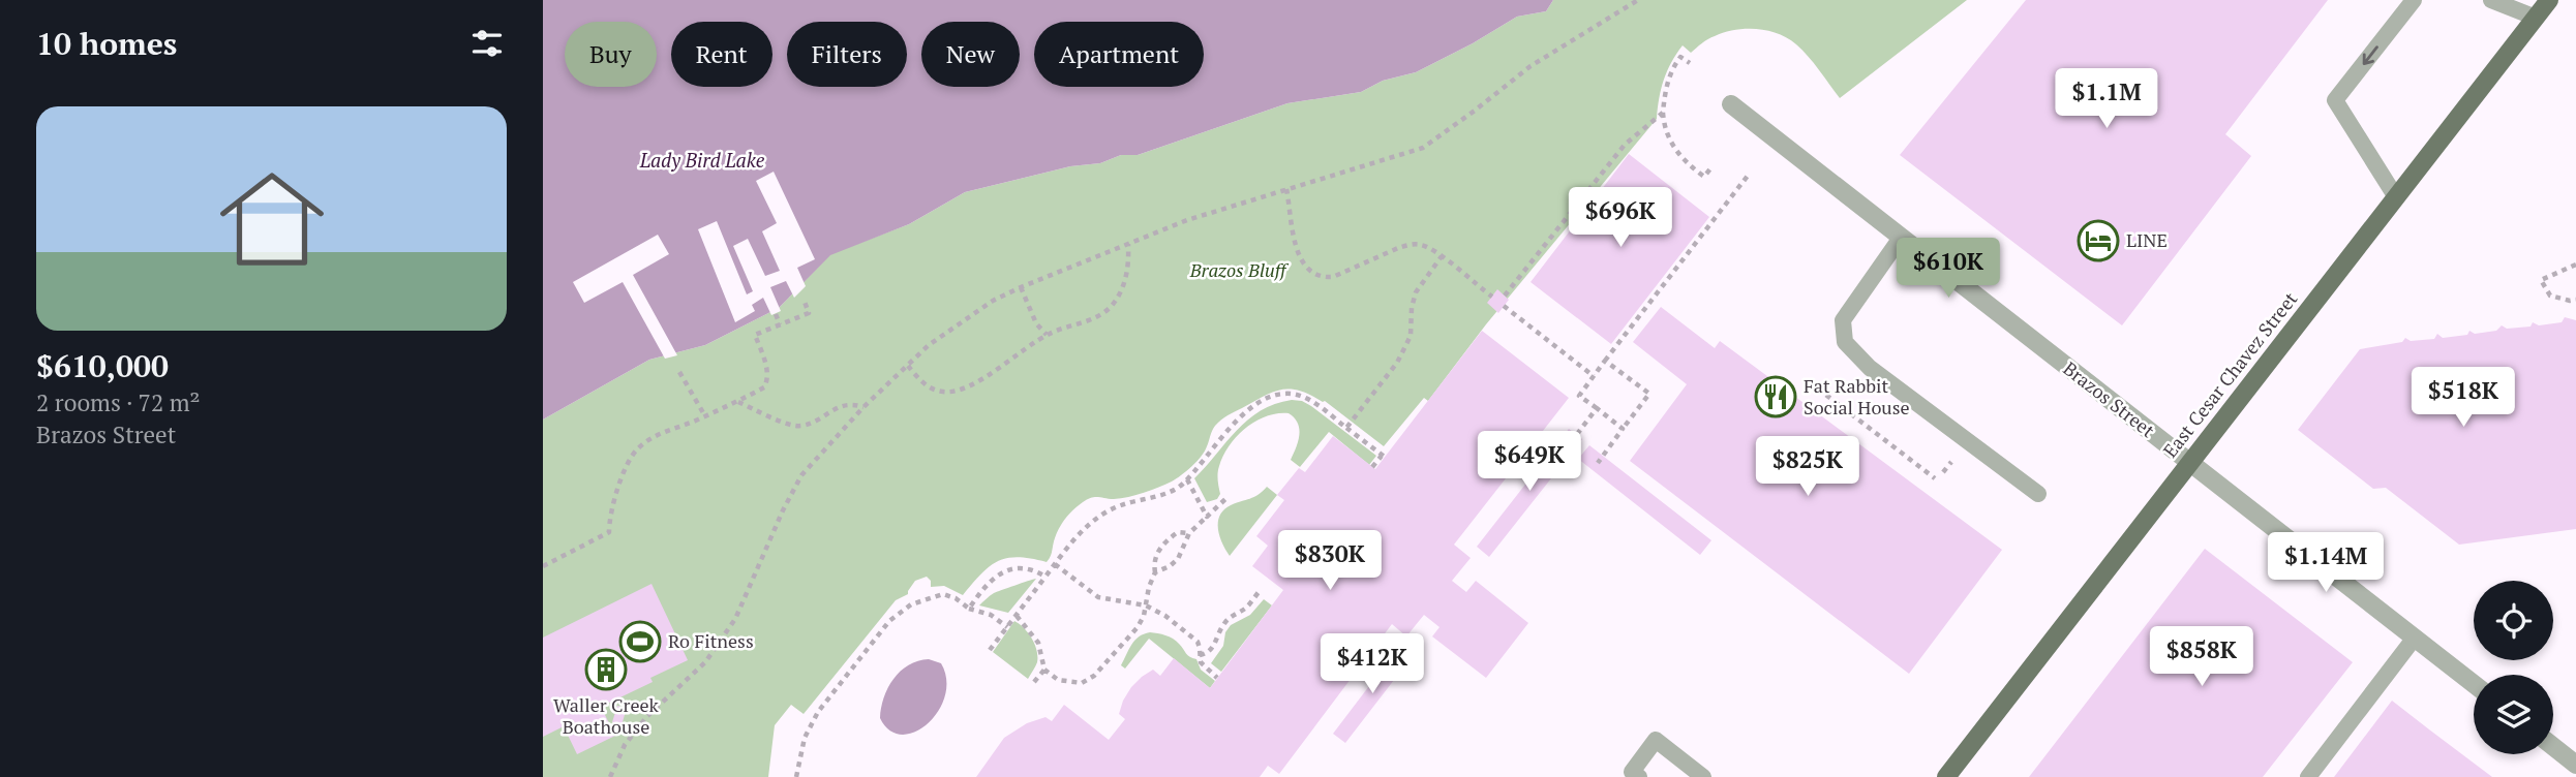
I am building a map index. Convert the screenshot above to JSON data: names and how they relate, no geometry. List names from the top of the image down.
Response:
{
  "streets": {
    "main road": ["East Cesar Chavez Street"],
    "street": ["Brazos Street"]
  },
  "crossings": [
    ["East Cesar Chavez Street", "Brazos Street"]
  ],
  "water": ["Lady Bird Lake"],
  "parks": ["Brazos Bluff"],
  "places": {
    "hotel": ["LINE"],
    "restaurant": ["Fat Rabbit Social House"],
    "sports": ["Ro Fitness"],
    "building": ["Waller Creek Boathouse"]
  },
  "page": {
    "heading": "10 homes",
    "chip": [
      "Buy",
      "Rent",
      "Filters",
      "New",
      "Apartment"
    ],
    "price": [
      "$1.1M",
      "$696K",
      "$610K",
      "$518K",
      "$649K",
      "$825K",
      "$830K",
      "$1.14M",
      "$858K",
      "$412K"
    ],
    "list": [
      {
        "name": "$610,000",
        "note": "2 rooms · 72 m² · Brazos Street"
      }
    ]
  }
}
